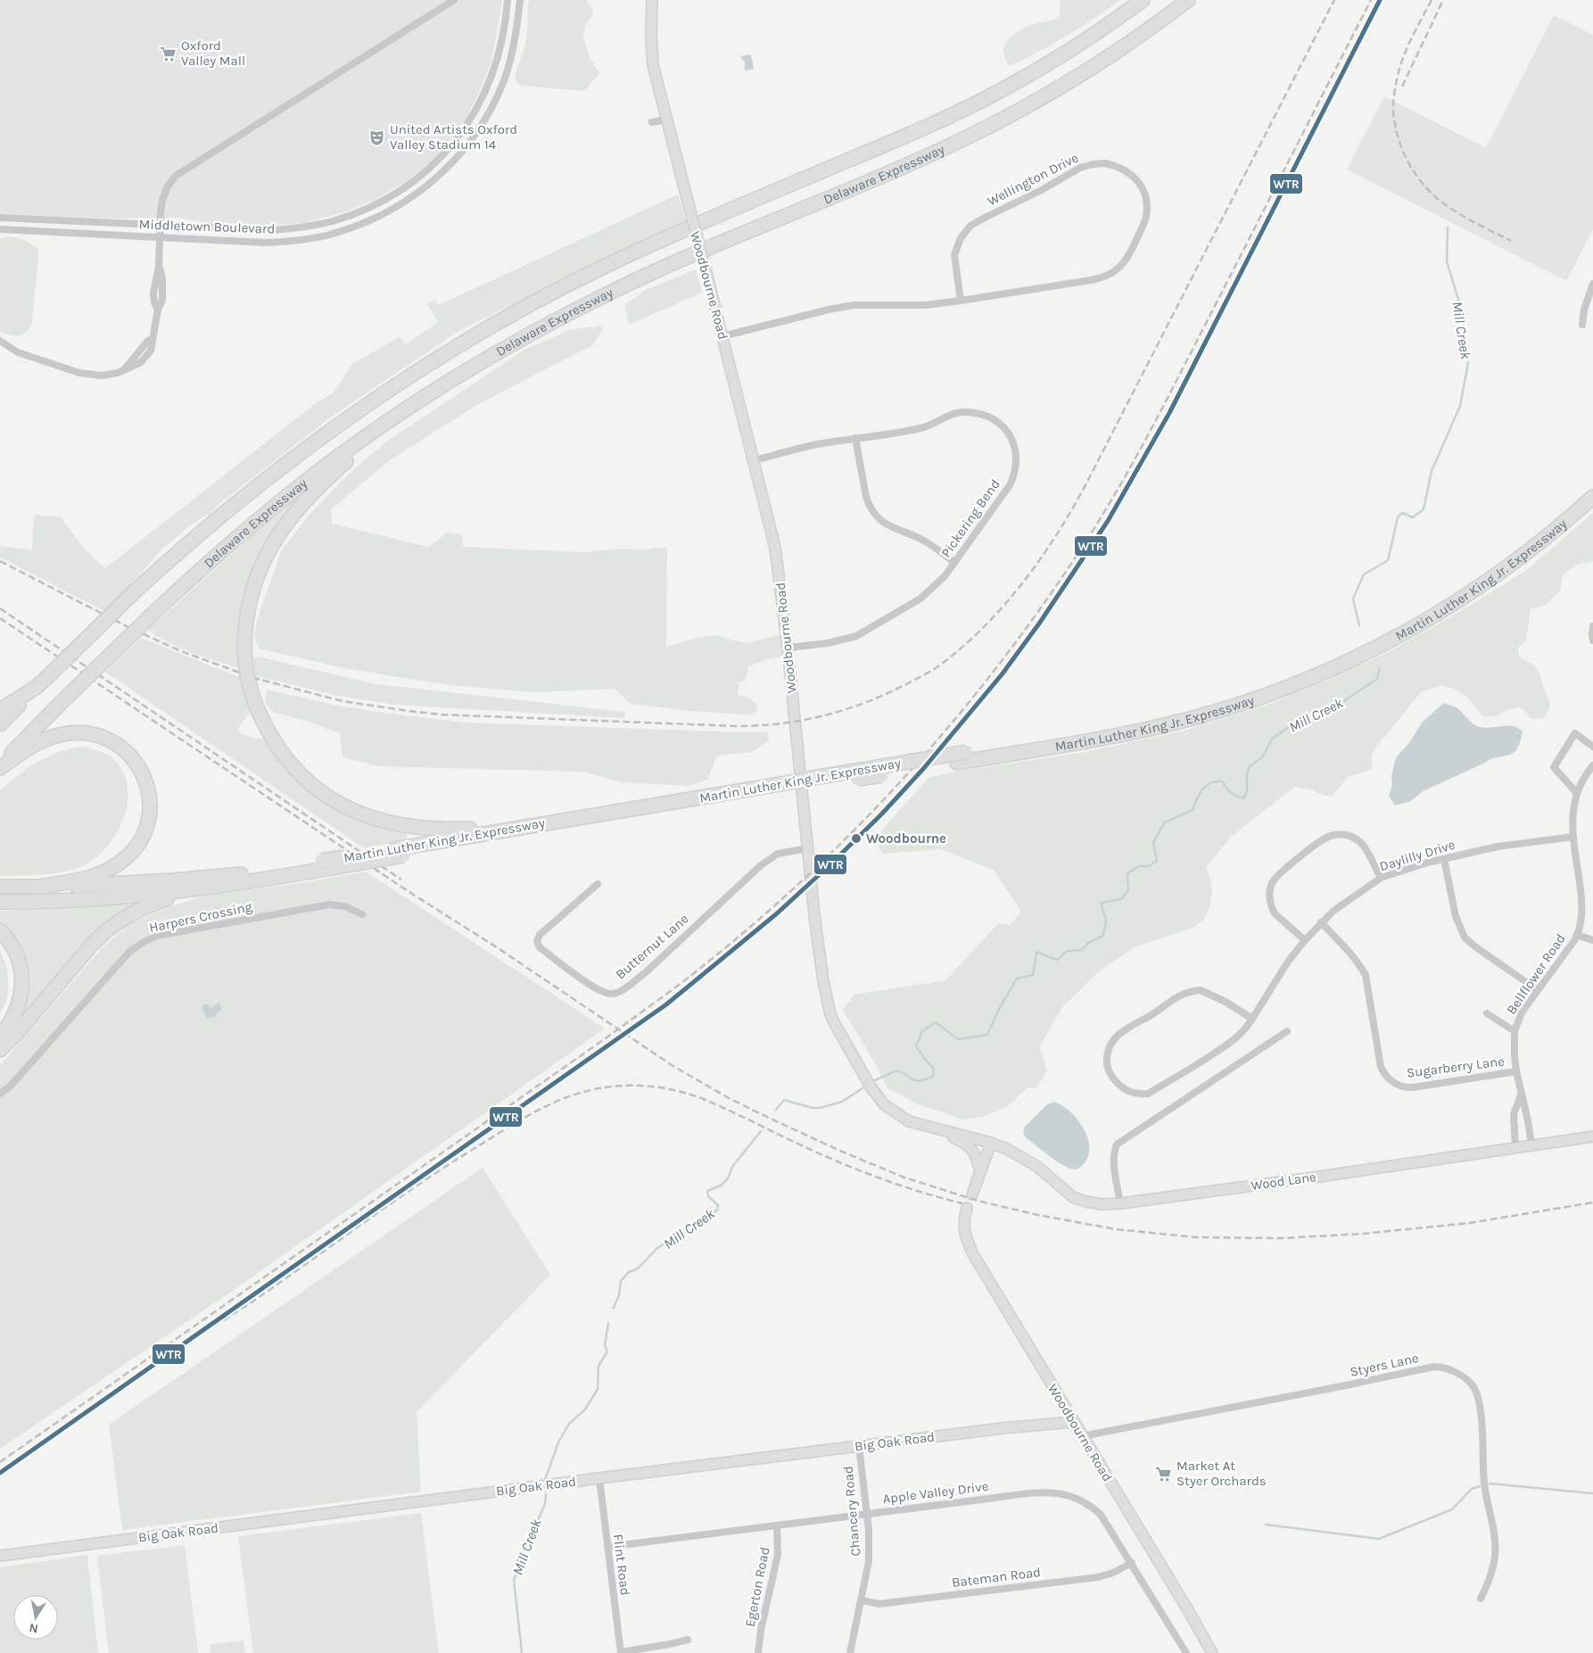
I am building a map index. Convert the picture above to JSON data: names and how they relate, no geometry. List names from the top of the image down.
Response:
{
  "streets": {
    "highway": ["Delaware Expressway", "Martin Luther King Jr. Expressway"],
    "main road": ["Woodbourne Road", "Wood Lane", "Big Oak Road"],
    "street": [
      "Wellington Drive",
      "Middletown Boulevard",
      "Pickering Bend",
      "Daylilly Drive",
      "Harpers Crossing",
      "Butternut Lane",
      "Bellflower Road",
      "Sugarberry Lane",
      "Styers Lane",
      "Apple Valley Drive",
      "Chancery Road",
      "Flint Road",
      "Bateman Road",
      "Egerton Road"
    ]
  },
  "crossings": [
    ["Wellington Drive", "Woodbourne Road"],
    ["Woodbourne Road", "Pickering Bend"],
    ["Woodbourne Road", "Butternut Lane"],
    ["Woodbourne Road", "Wood Lane"],
    ["Woodbourne Road", "Styers Lane"],
    ["Woodbourne Road", "Big Oak Road"],
    ["Daylilly Drive", "Bellflower Road"],
    ["Daylilly Drive", "Sugarberry Lane"],
    ["Bellflower Road", "Sugarberry Lane"],
    ["Bellflower Road", "Wood Lane"],
    ["Big Oak Road", "Chancery Road"],
    ["Big Oak Road", "Flint Road"],
    ["Apple Valley Drive", "Chancery Road"],
    ["Apple Valley Drive", "Flint Road"],
    ["Apple Valley Drive", "Bateman Road"],
    ["Apple Valley Drive", "Egerton Road"],
    ["Chancery Road", "Bateman Road"]
  ],
  "water": ["Mill Creek"],
  "places": {
    "supermarket": ["Oxford Valley Mall", "Market At Styer Orchards"],
    "theatre": ["United Artists Oxford Valley Stadium 14"],
    "other": ["Woodbourne"]
  },
  "lines": ["transit line WTR"],
  "north": "bottom"
}
